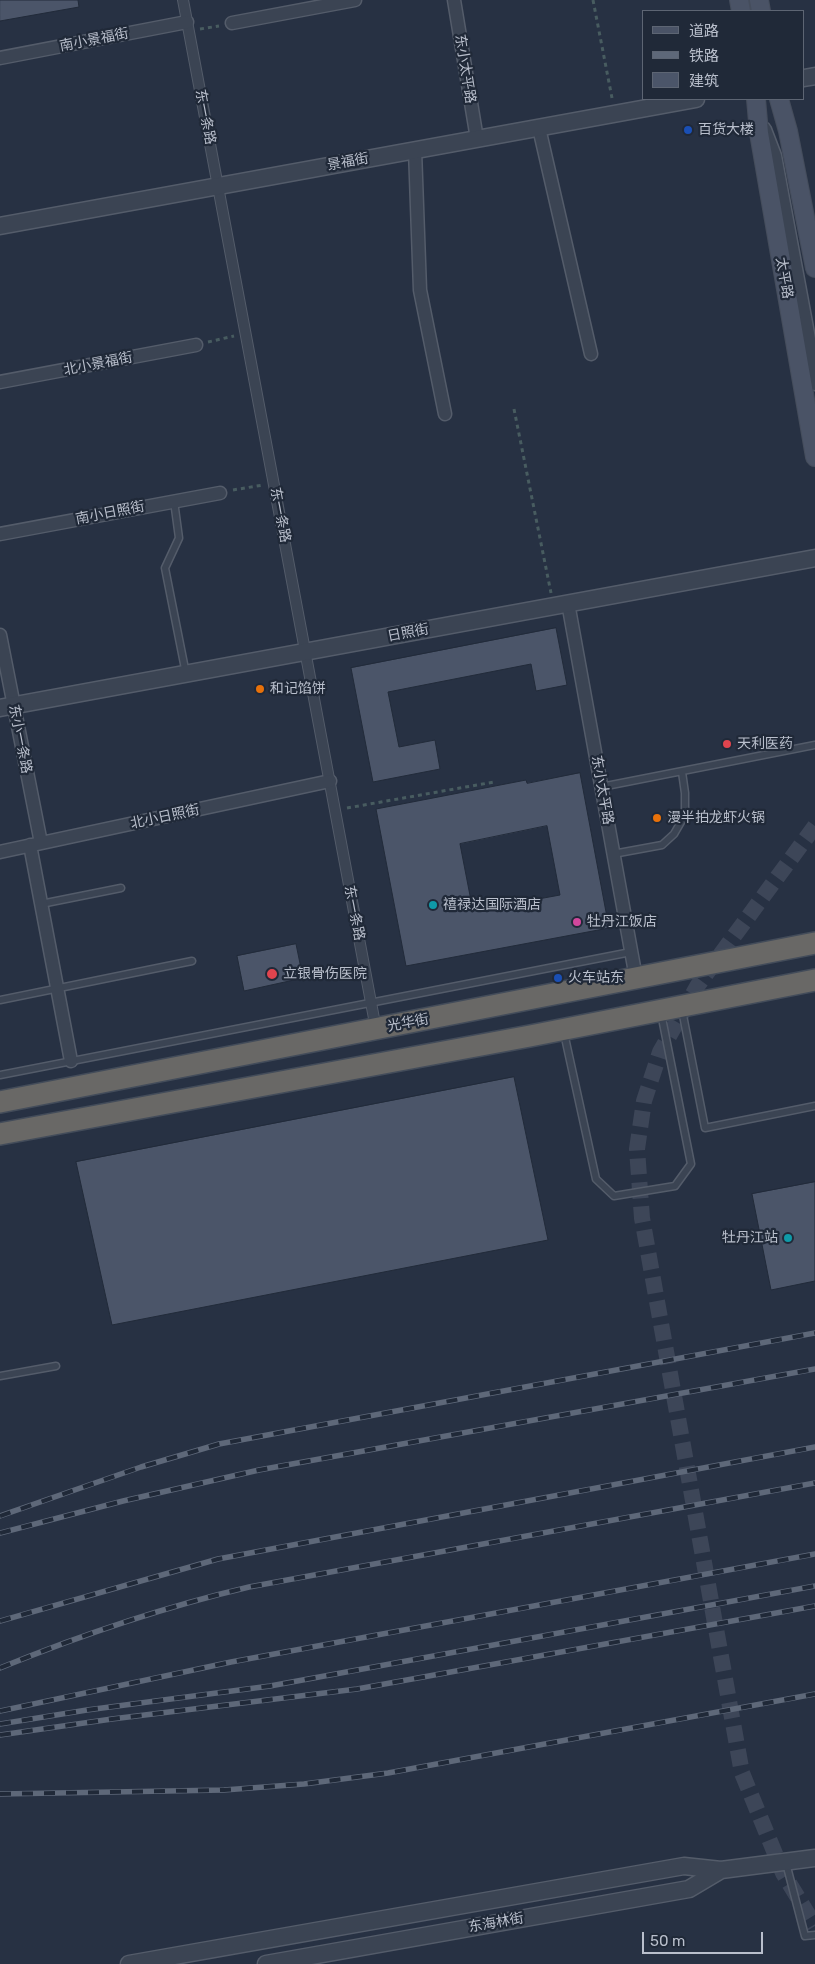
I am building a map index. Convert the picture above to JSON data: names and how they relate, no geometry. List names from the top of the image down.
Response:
{
  "streets": {
    "highway": ["光华街"],
    "main road": ["太平路"],
    "street": [
      "南小景福街",
      "东小太平路",
      "东一条路",
      "景福街",
      "北小景福街",
      "南小日照街",
      "日照街",
      "东小一条路",
      "北小日照街",
      "东海林街"
    ]
  },
  "crossings": [
    ["南小景福街", "东一条路"],
    ["东小太平路", "景福街"],
    ["东小太平路", "日照街"],
    ["东小太平路", "光华街"],
    ["东一条路", "景福街"],
    ["东一条路", "日照街"],
    ["东一条路", "北小日照街"],
    ["东一条路", "光华街"],
    ["日照街", "东小一条路"],
    ["东小一条路", "北小日照街"]
  ],
  "places": [
    "百货大楼",
    "和记馅饼",
    "天利医药",
    "漫半拍龙虾火锅",
    "禧禄达国际酒店",
    "牡丹江饭店",
    "立银骨伤医院",
    "火车站东",
    "牡丹江站"
  ],
  "legend": ["道路", "铁路", "建筑"],
  "scale_bar": "50 m"
}
